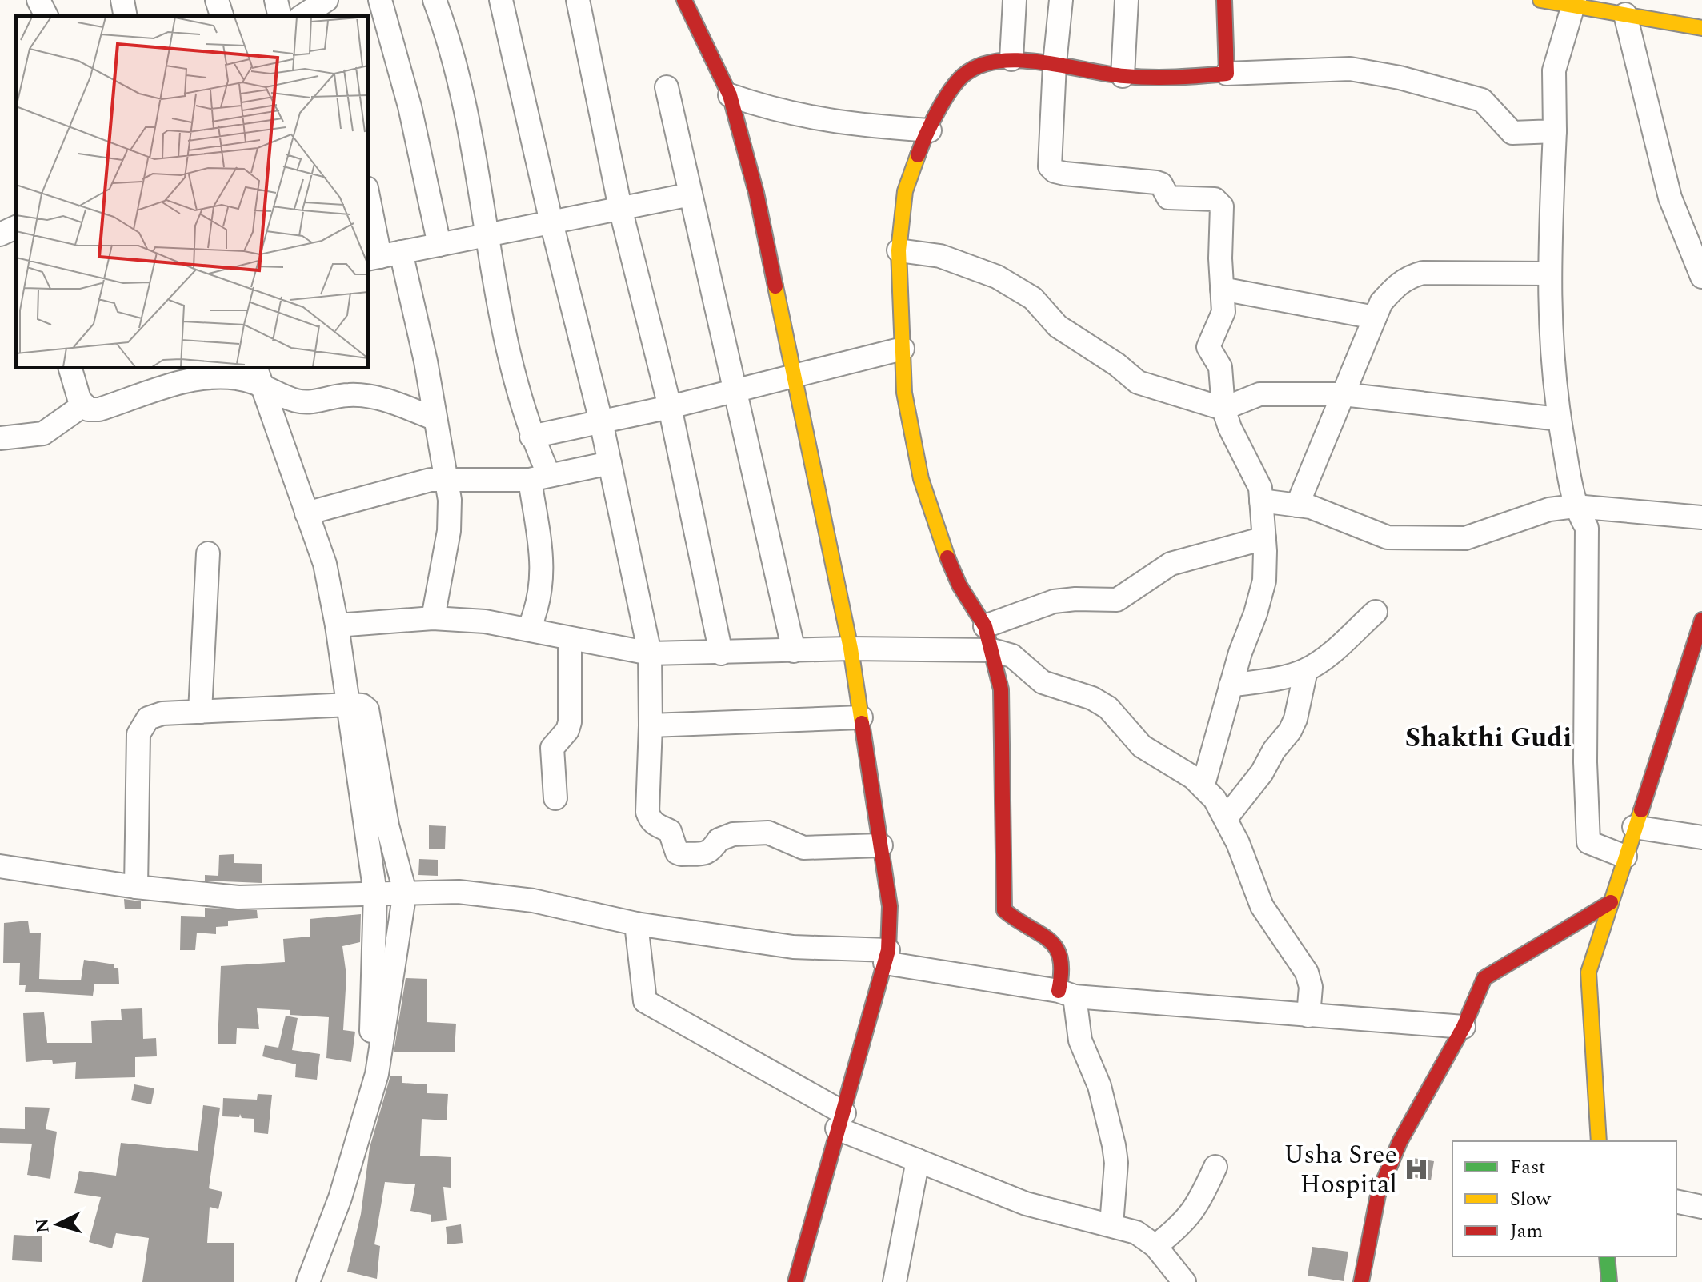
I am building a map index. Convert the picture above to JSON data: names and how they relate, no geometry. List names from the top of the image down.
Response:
{
  "districts": ["Shakthi Gudi"],
  "places": {
    "hospital": ["Usha Sree Hospital"]
  },
  "legend": ["Fast", "Slow", "Jam"],
  "north": "left"
}
